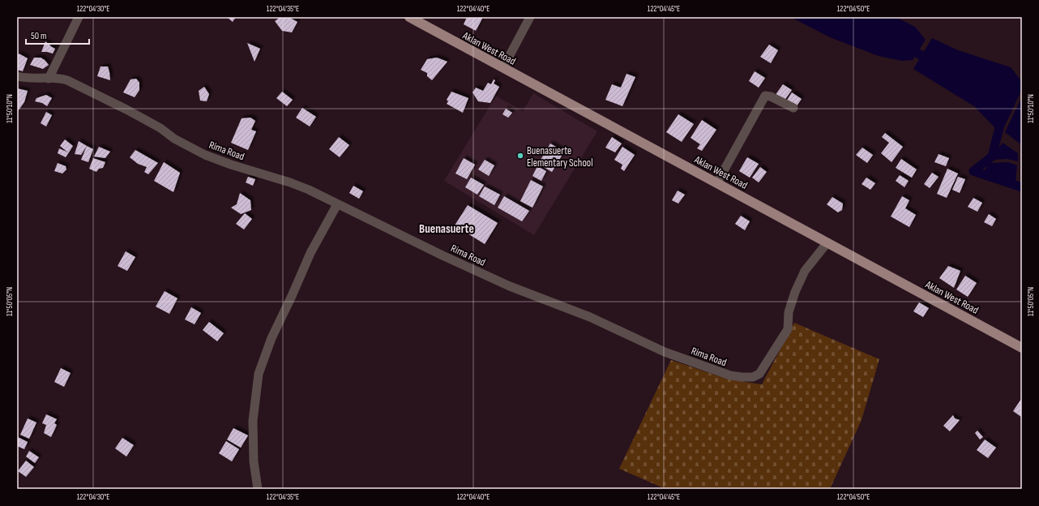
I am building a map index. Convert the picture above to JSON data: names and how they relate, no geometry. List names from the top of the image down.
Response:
{
  "streets": {
    "main road": ["Aklan West Road"],
    "street": ["Rima Road"]
  },
  "crossings": [
    ["Aklan West Road", "Rima Road"]
  ],
  "districts": ["Buenasuerte"],
  "places": ["Buenasuerte Elementary School"],
  "scale_bar": "50 m",
  "coordinates": [
    "122°04'30\"E",
    "122°04'35\"E",
    "122°04'40\"E",
    "122°04'45\"E",
    "122°04'50\"E",
    "11°50'10\"N",
    "11°50'05\"N"
  ]
}
